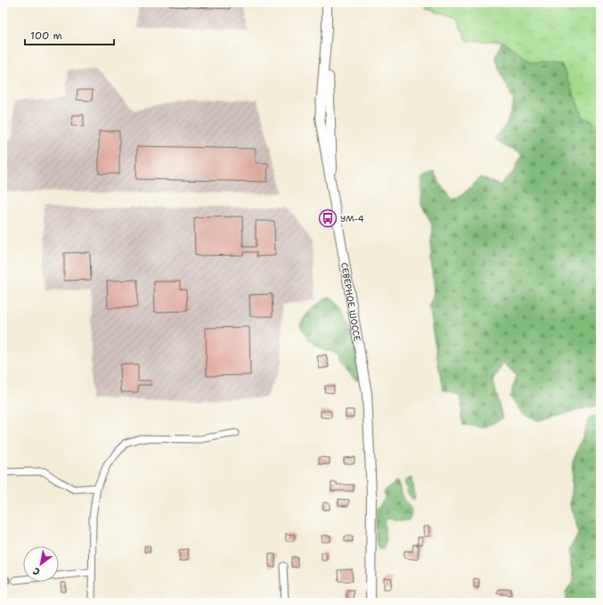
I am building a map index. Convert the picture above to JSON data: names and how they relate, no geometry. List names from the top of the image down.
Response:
{
  "streets": {
    "main road": ["СЕВЕРНОЕ ШОССЕ"]
  },
  "places": {
    "bus stop": ["УМ-4"]
  },
  "scale_bar": "100 m",
  "north": "bottom left"
}
